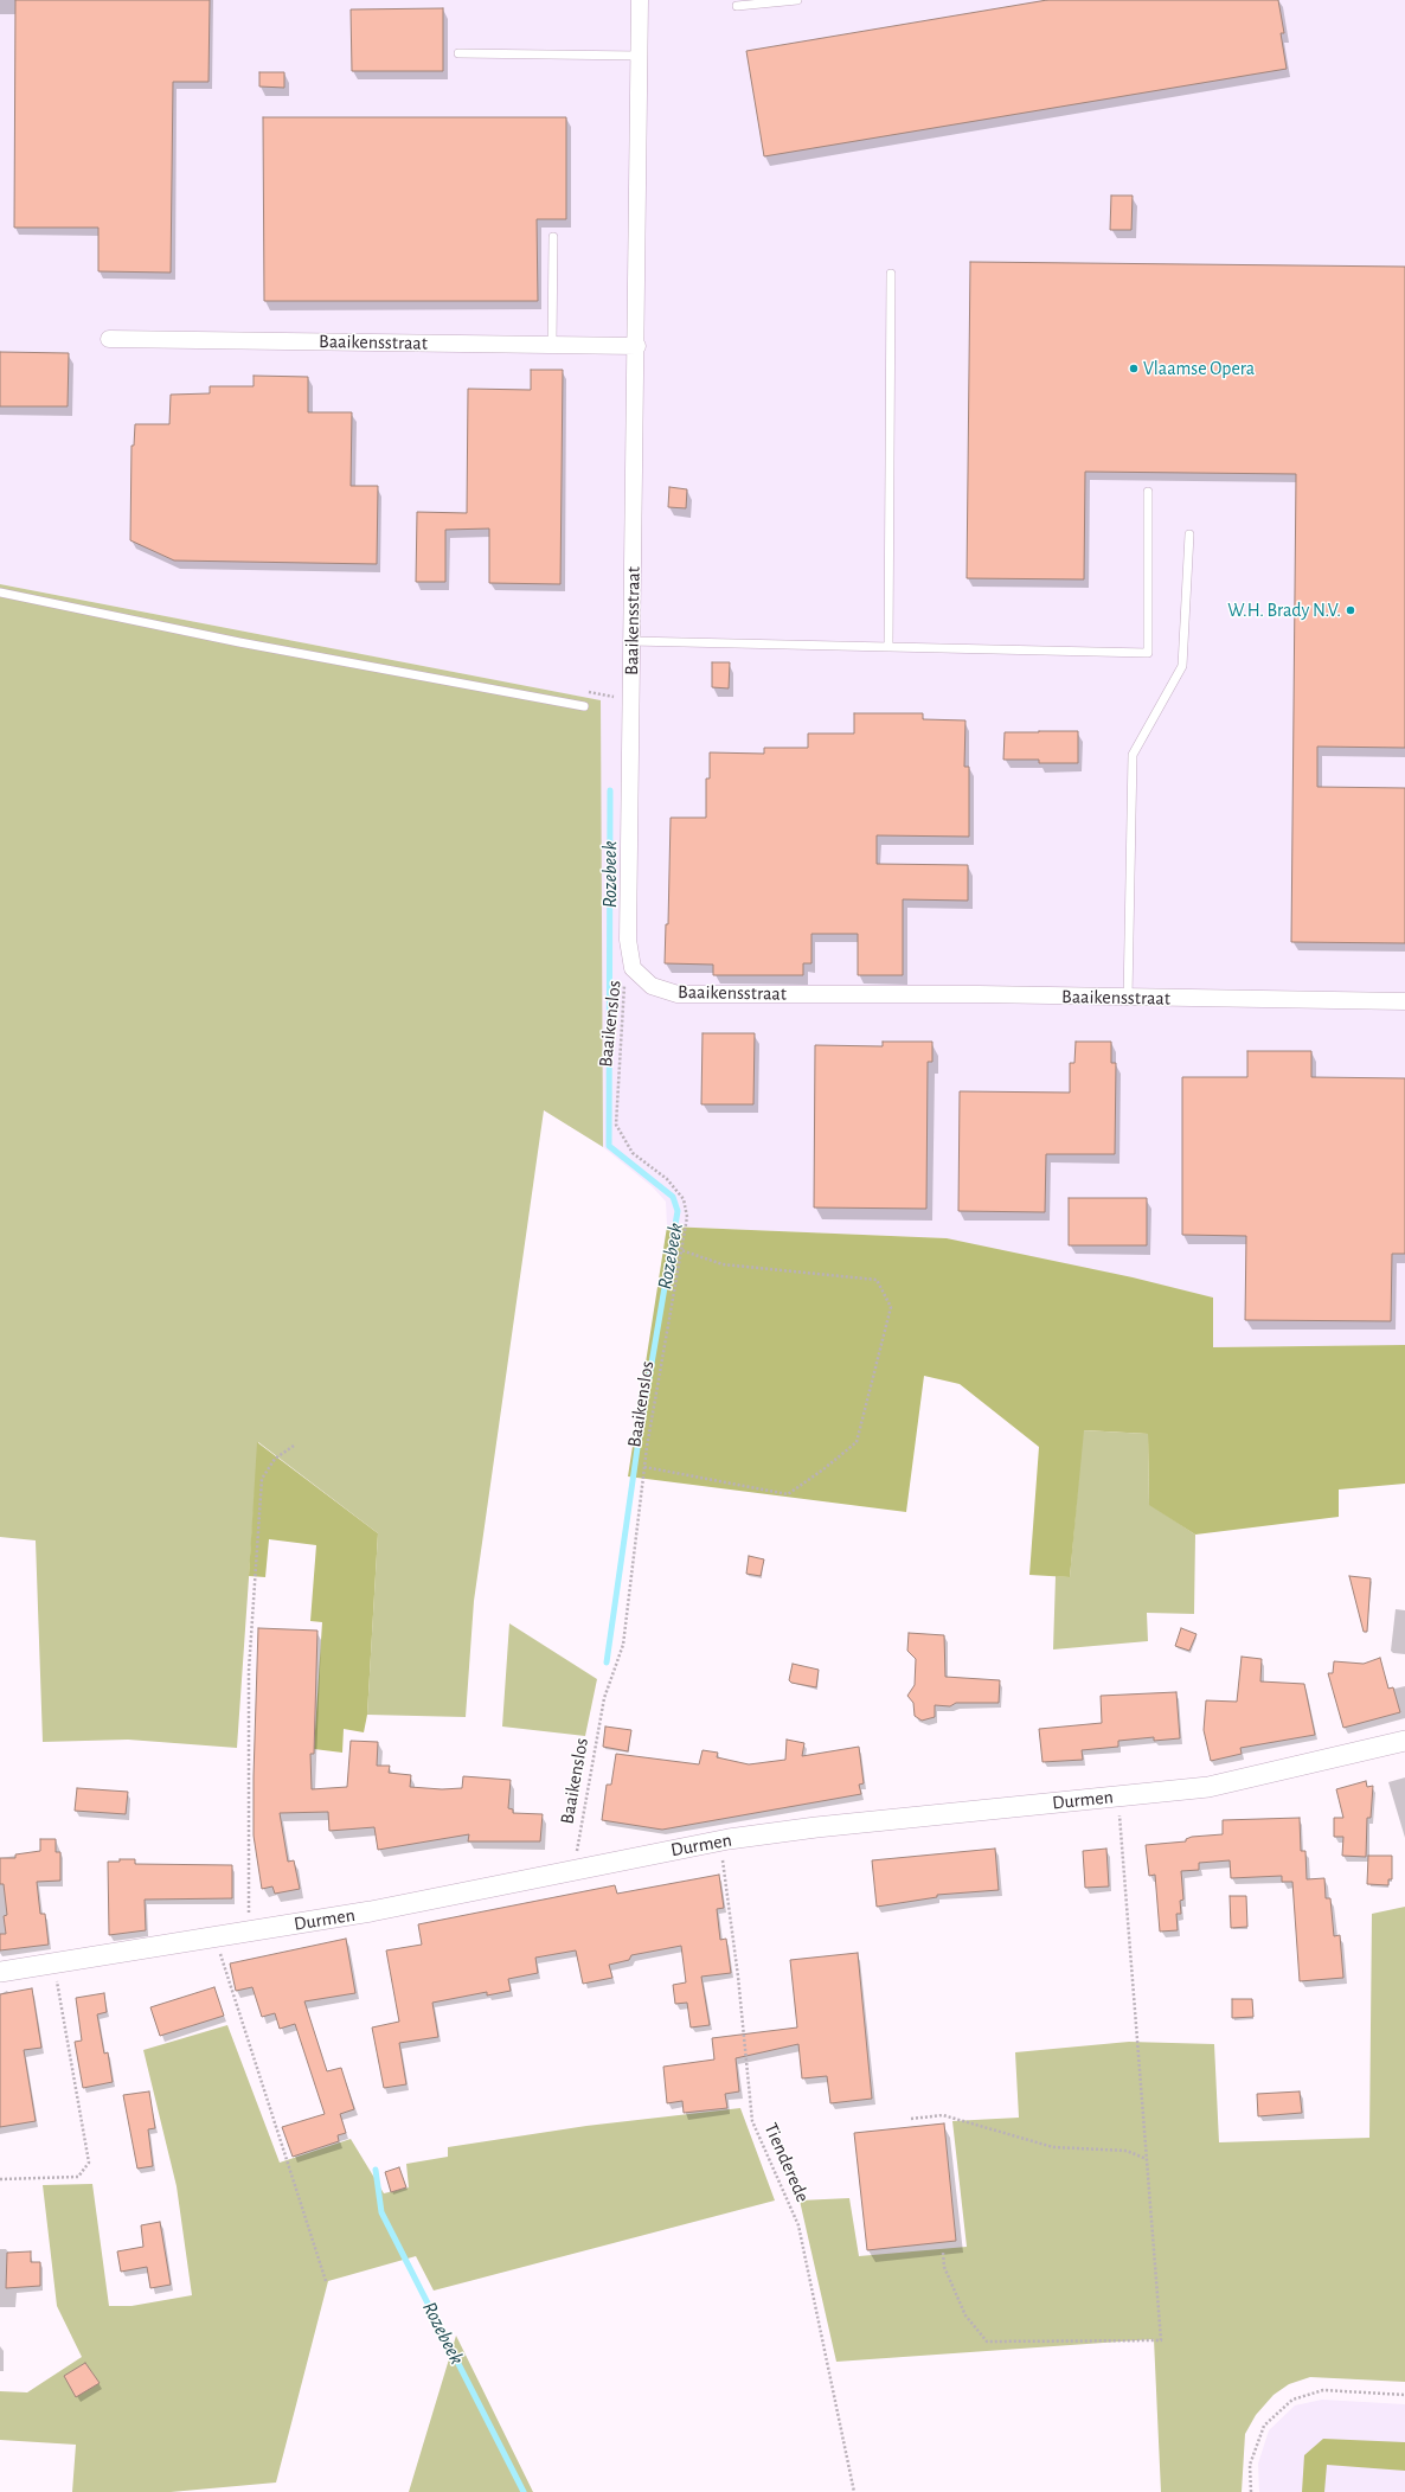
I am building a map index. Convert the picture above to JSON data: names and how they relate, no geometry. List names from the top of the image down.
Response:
{
  "streets": {
    "street": ["Baaikensstraat", "Durmen"],
    "path": ["Baaikenslos", "Tienderede"]
  },
  "crossings": [
    ["Baaikensstraat", "Baaikenslos"],
    ["Baaikenslos", "Durmen"],
    ["Durmen", "Tienderede"]
  ],
  "water": ["Rozebeek"],
  "places": ["Vlaamse Opera", "W.H. Brady N.V."]
}
